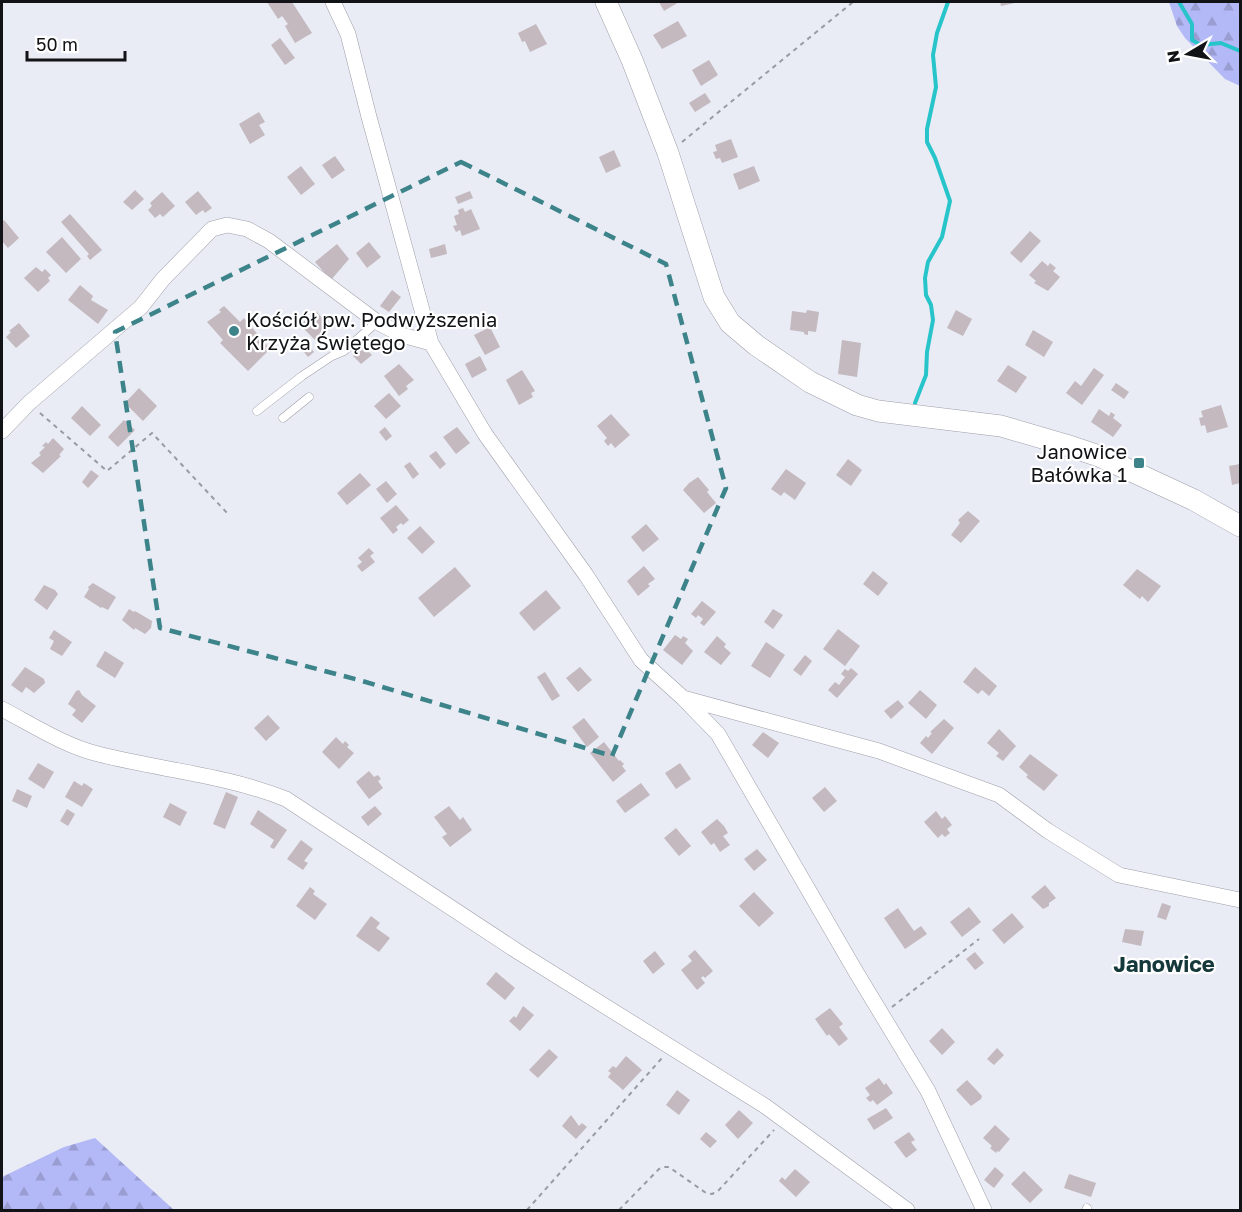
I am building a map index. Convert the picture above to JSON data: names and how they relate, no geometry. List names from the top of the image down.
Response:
{
  "districts": ["Janowice"],
  "places": {
    "other": ["Kościół pw. Podwyższenia Krzyża Świętego"],
    "transit": ["Janowice Bałówka 1"]
  },
  "scale_bar": "50 m",
  "north": "left"
}
